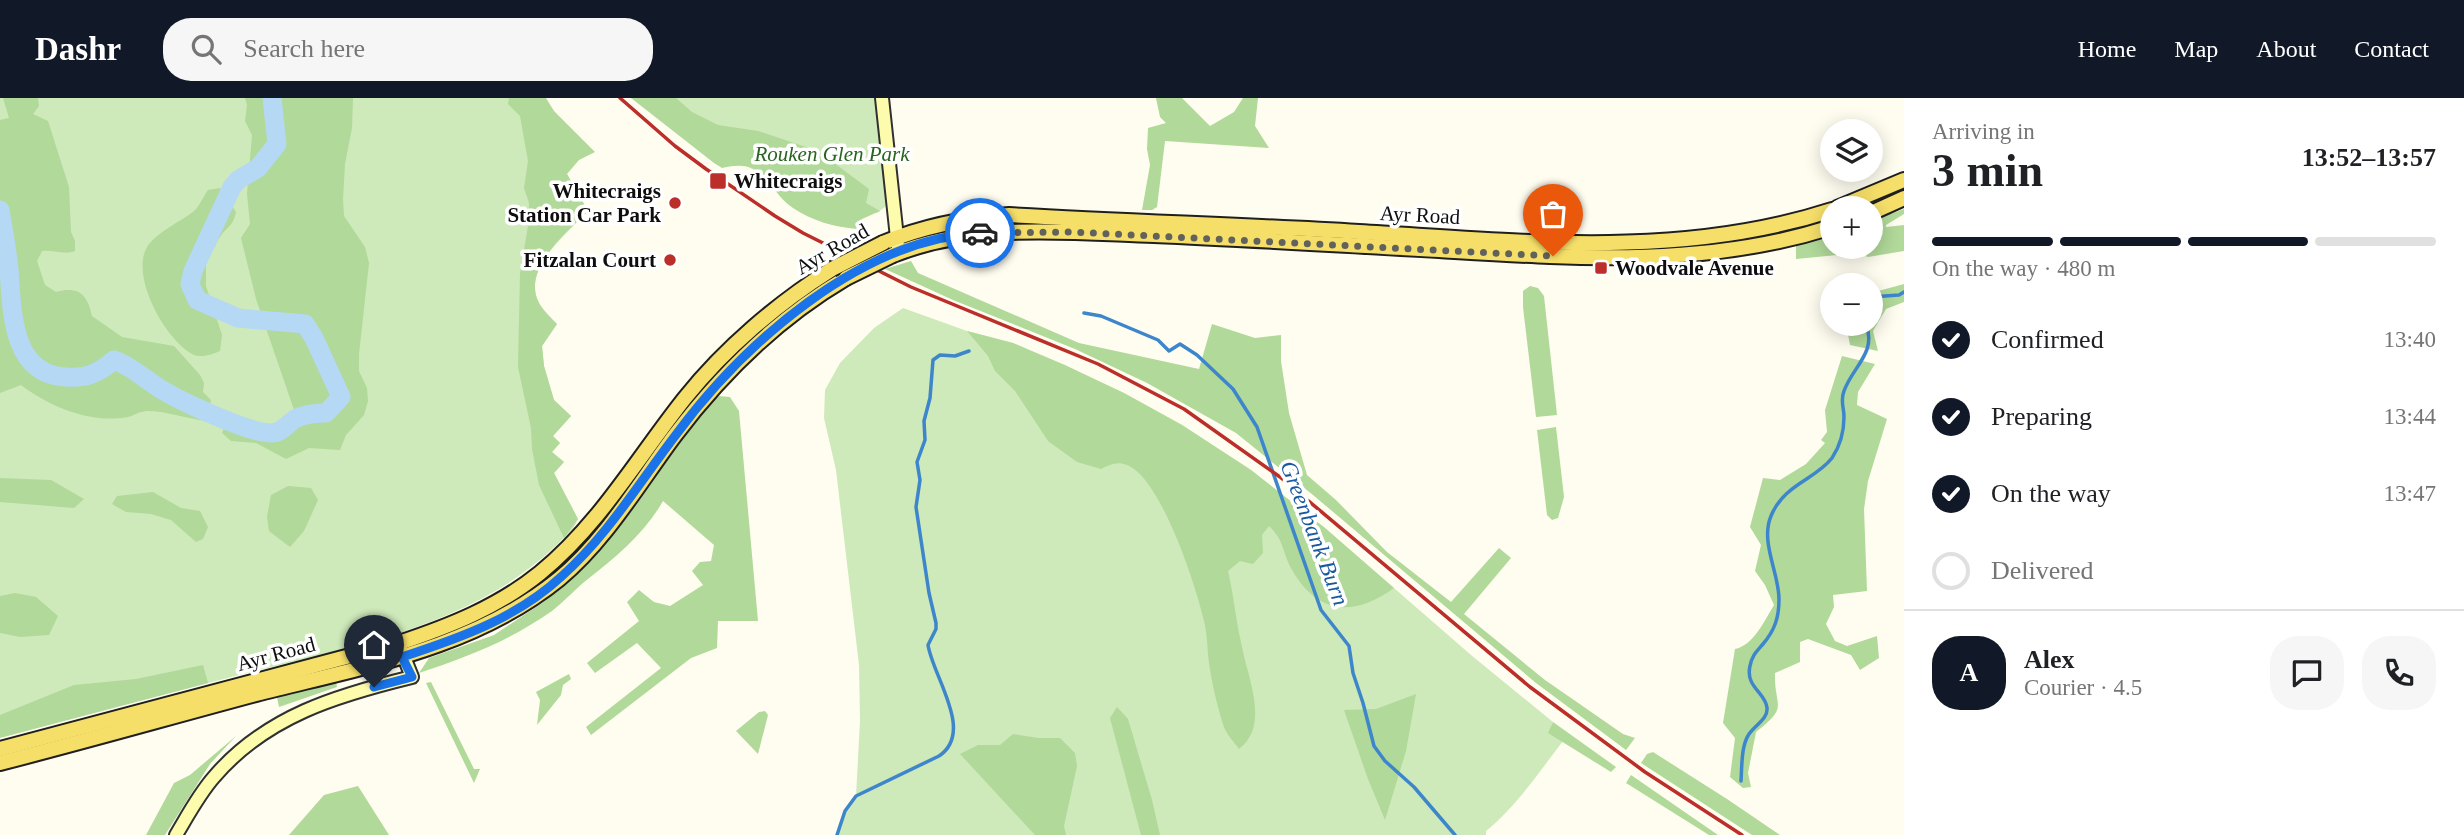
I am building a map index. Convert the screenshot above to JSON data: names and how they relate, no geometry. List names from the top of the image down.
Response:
{
  "streets": {
    "main road": ["Ayr Road"]
  },
  "water": ["Greenbank Burn"],
  "parks": ["Rouken Glen Park"],
  "places": {
    "transit": ["Whitecraigs", "Woodvale Avenue"],
    "other": ["Whitecraigs Station Car Park", "Fitzalan Court"]
  },
  "page": {
    "header": "Dashr",
    "search": "Search here",
    "nav": [
      "Home",
      "Map",
      "About",
      "Contact"
    ],
    "heading": ["3 min", "Arriving in", "13:52–13:57"],
    "panel": ["Alex", "Courier · 4.5"],
    "map_buttons": ["+", "−"],
    "bar": "On the way · 480 m",
    "list": [
      ["Confirmed", "13:40"],
      ["Preparing", "13:44"],
      ["On the way", "13:47"],
      "Delivered"
    ],
    "round": "A"
  }
}
